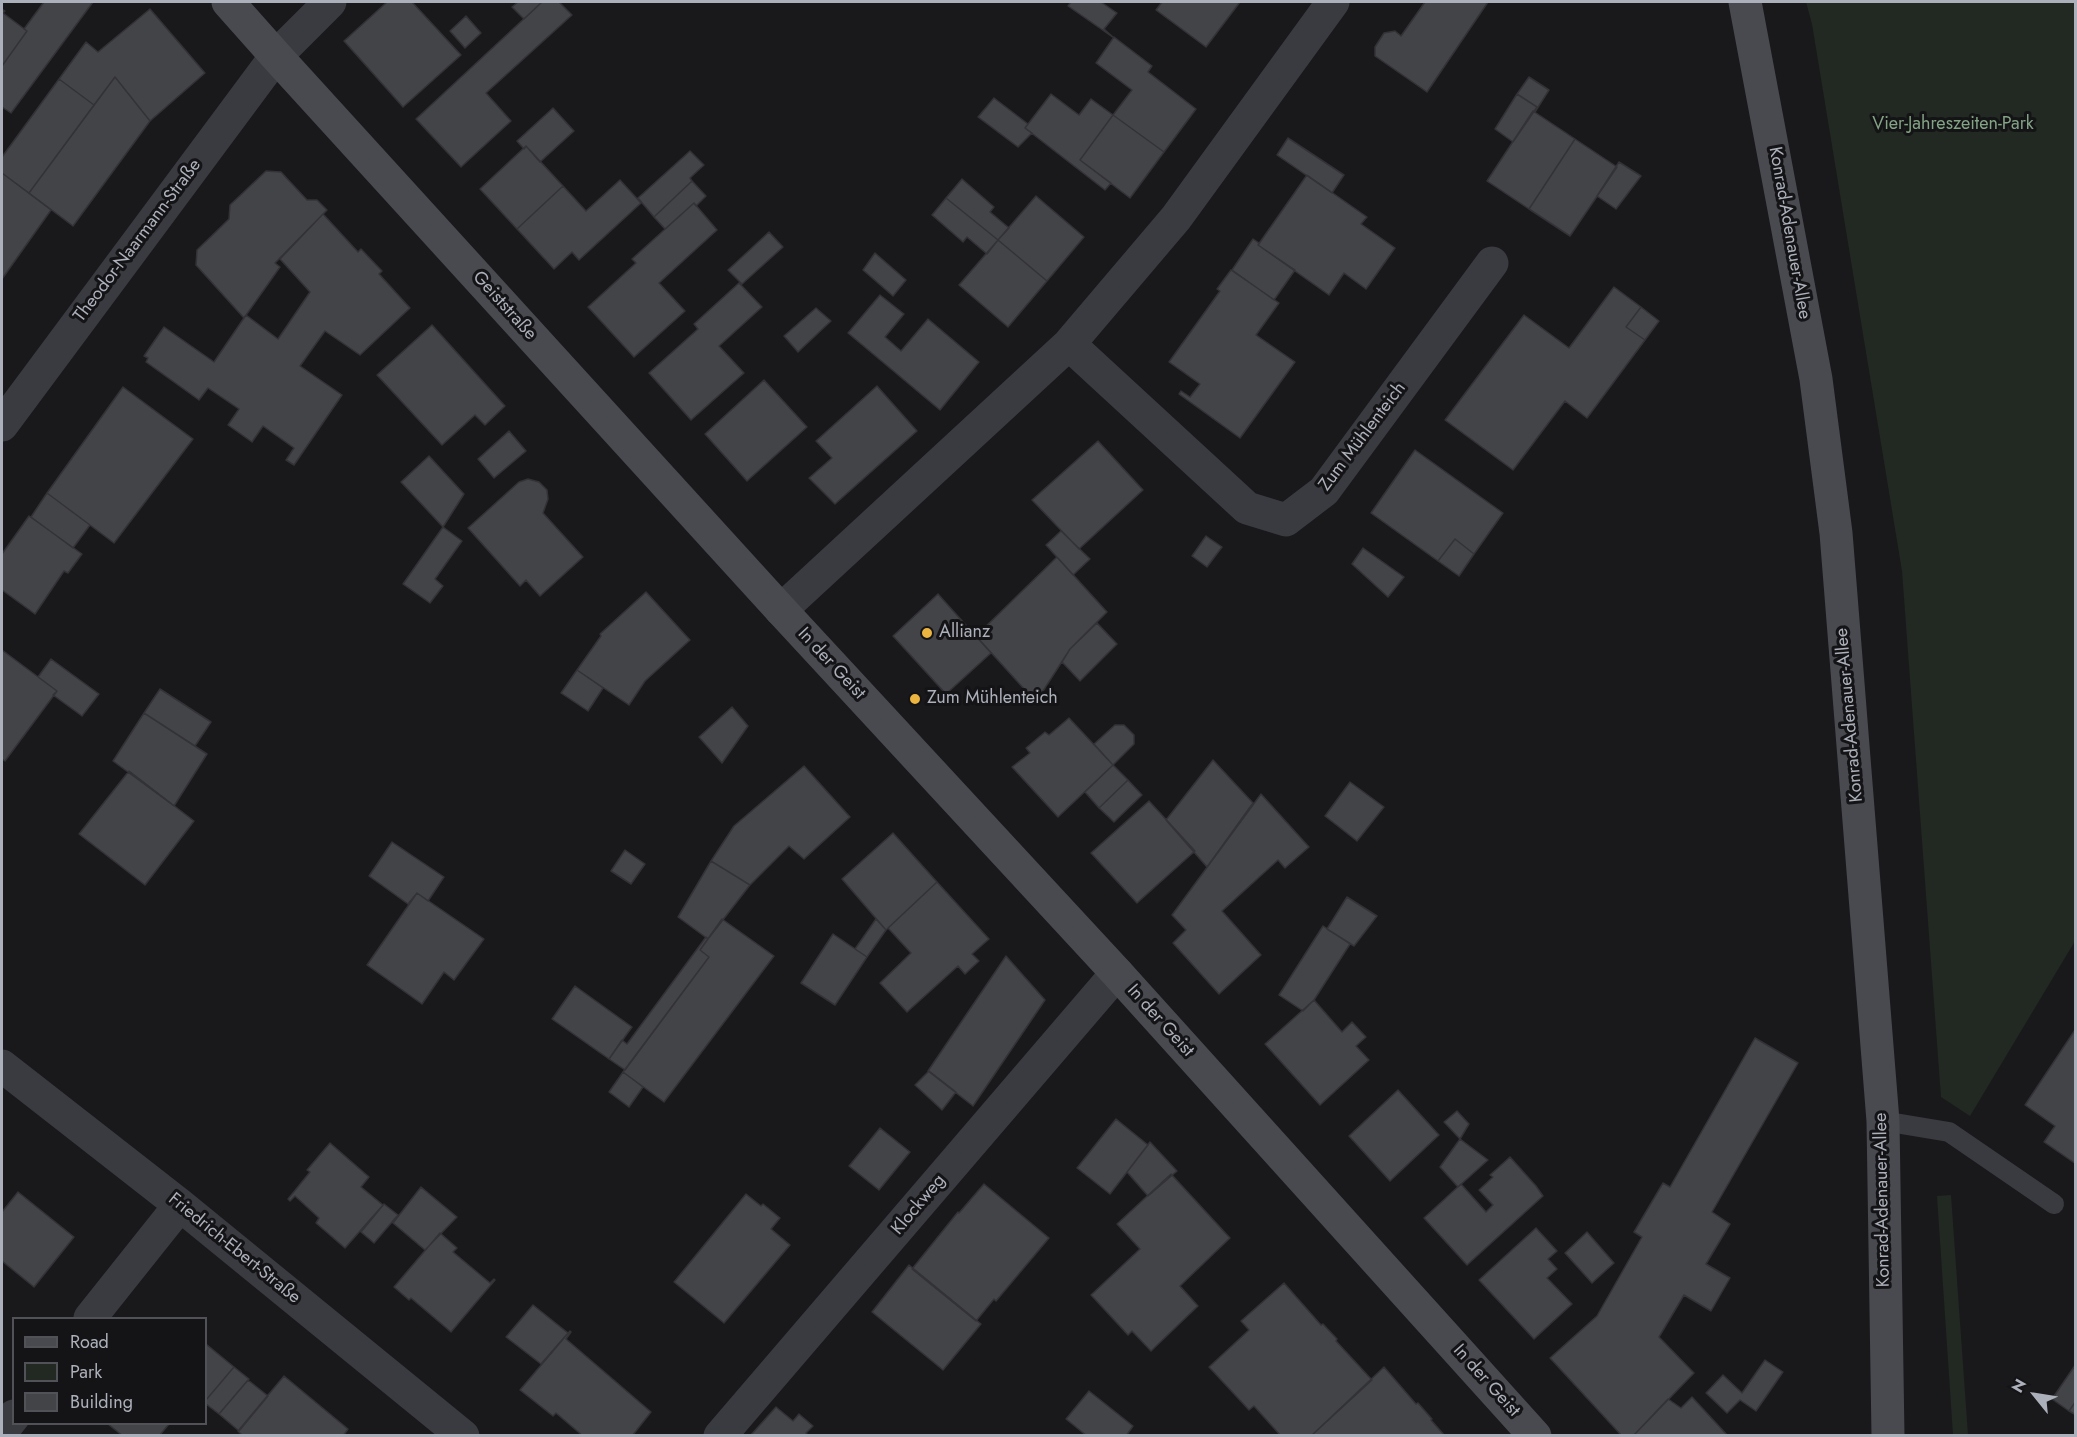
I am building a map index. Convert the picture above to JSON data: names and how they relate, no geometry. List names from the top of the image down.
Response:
{
  "streets": {
    "main road": ["Konrad-Adenauer-Allee", "Geiststraße", "In der Geist"],
    "street": [
      "Theodor-Naarmann-Straße",
      "Zum Mühlenteich",
      "Klockweg",
      "Friedrich-Ebert-Straße"
    ]
  },
  "crossings": [
    ["Theodor-Naarmann-Straße", "Geiststraße"],
    ["Geiststraße", "In der Geist"],
    ["In der Geist", "Klockweg"]
  ],
  "parks": ["Vier-Jahreszeiten-Park"],
  "places": ["Allianz", "Zum Mühlenteich"],
  "legend": ["Road", "Park", "Building"],
  "north": "top left"
}
